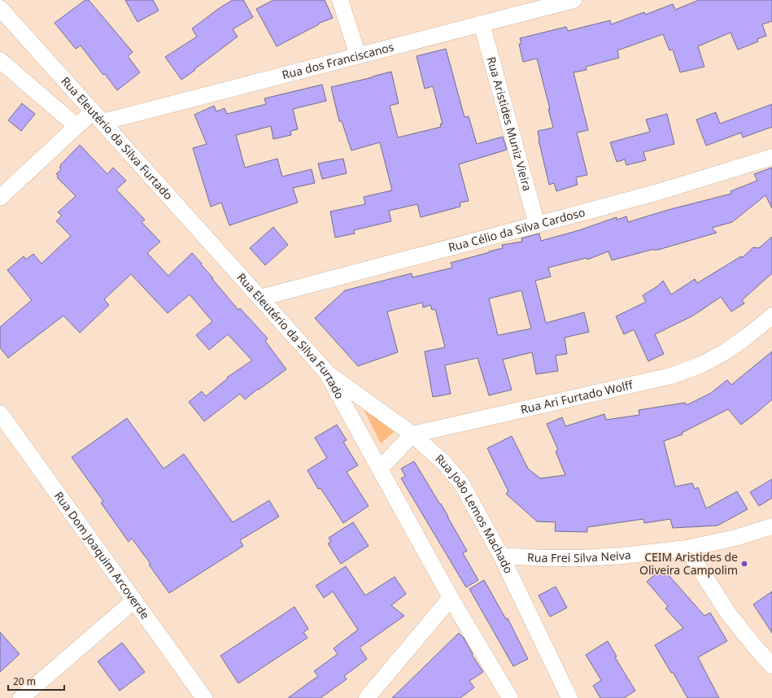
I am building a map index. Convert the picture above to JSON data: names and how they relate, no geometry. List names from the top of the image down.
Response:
{
  "streets": {
    "street": [
      "Rua dos Franciscanos",
      "Rua Aristides Muniz Vieira",
      "Rua Eleutério da Silva Furtado",
      "Rua Célio da Silva Cardoso",
      "Rua Ari Furtado Wolff",
      "Rua João Lemos Machado",
      "Rua Dom Joaquim Arcoverde",
      "Rua Frei Silva Neiva"
    ]
  },
  "crossings": [
    ["Rua dos Franciscanos", "Rua Aristides Muniz Vieira"],
    ["Rua dos Franciscanos", "Rua Eleutério da Silva Furtado"],
    ["Rua Aristides Muniz Vieira", "Rua Célio da Silva Cardoso"],
    ["Rua Eleutério da Silva Furtado", "Rua Célio da Silva Cardoso"],
    ["Rua Eleutério da Silva Furtado", "Rua João Lemos Machado"],
    ["Rua Ari Furtado Wolff", "Rua João Lemos Machado"],
    ["Rua João Lemos Machado", "Rua Frei Silva Neiva"]
  ],
  "places": ["CEIM Aristides de Oliveira Campolim"],
  "scale_bar": "20 m"
}
